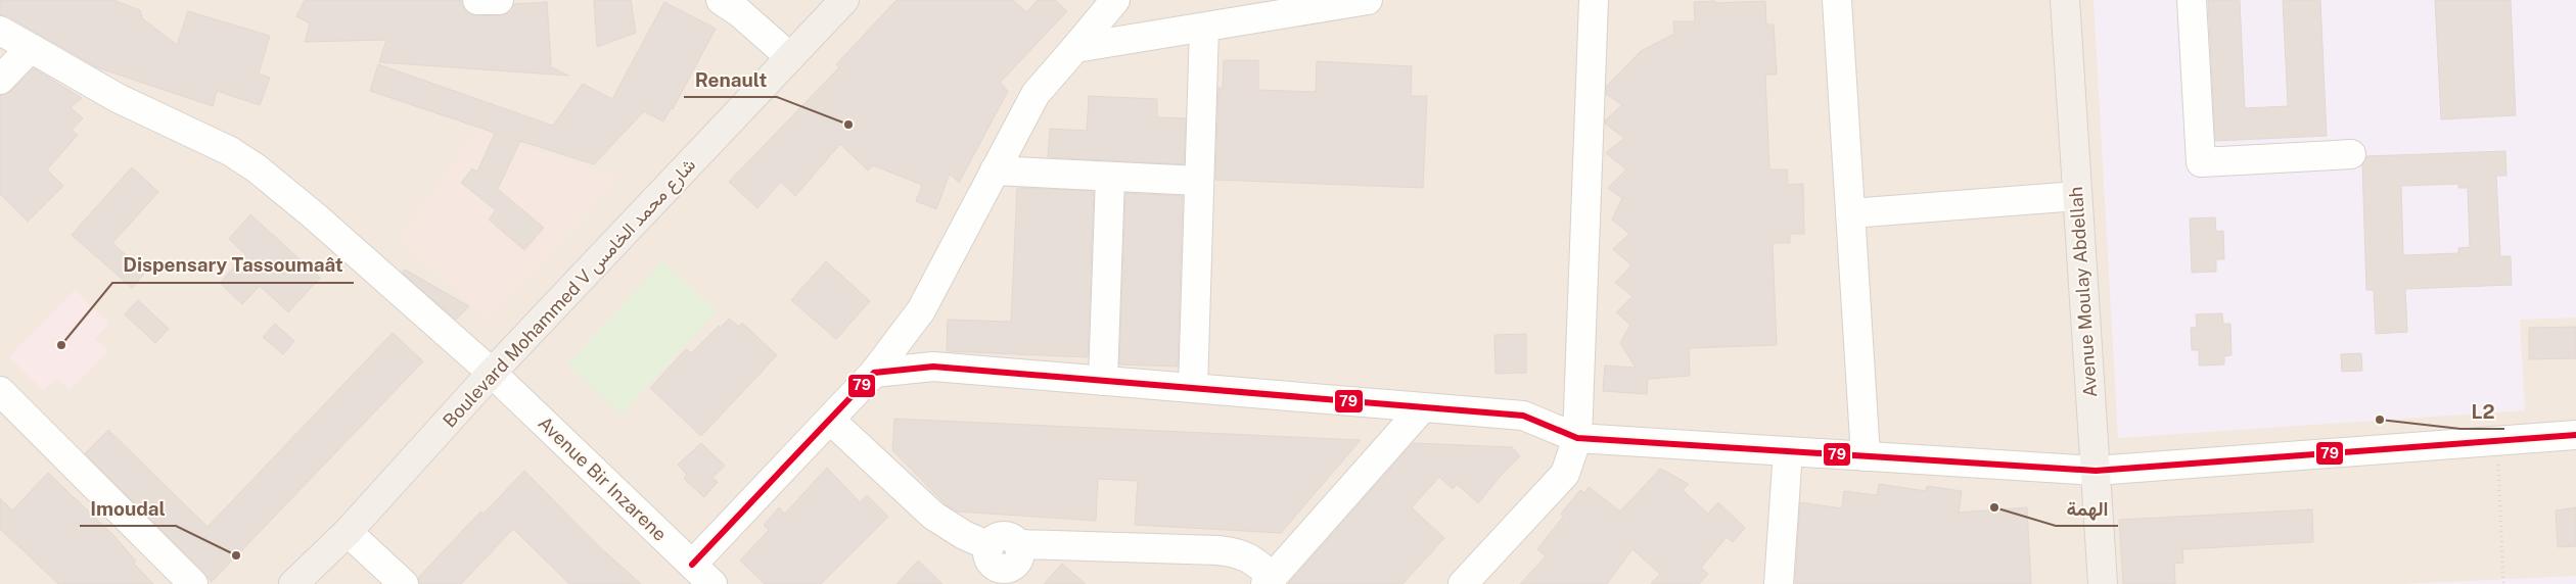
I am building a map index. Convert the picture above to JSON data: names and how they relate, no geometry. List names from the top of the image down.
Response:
{
  "streets": {
    "main road": ["Avenue Moulay Abdellah", "Boulevard Mohammed V شارع محمد الخامس"],
    "street": ["Avenue Bir Inzarene"]
  },
  "crossings": [
    ["Boulevard Mohammed V شارع محمد الخامس", "Avenue Bir Inzarene"]
  ],
  "places": [
    "Renault",
    "Dispensary Tassoumaât",
    "L2",
    "الهمة",
    "Imoudal"
  ],
  "lines": ["transit line 79"]
}
